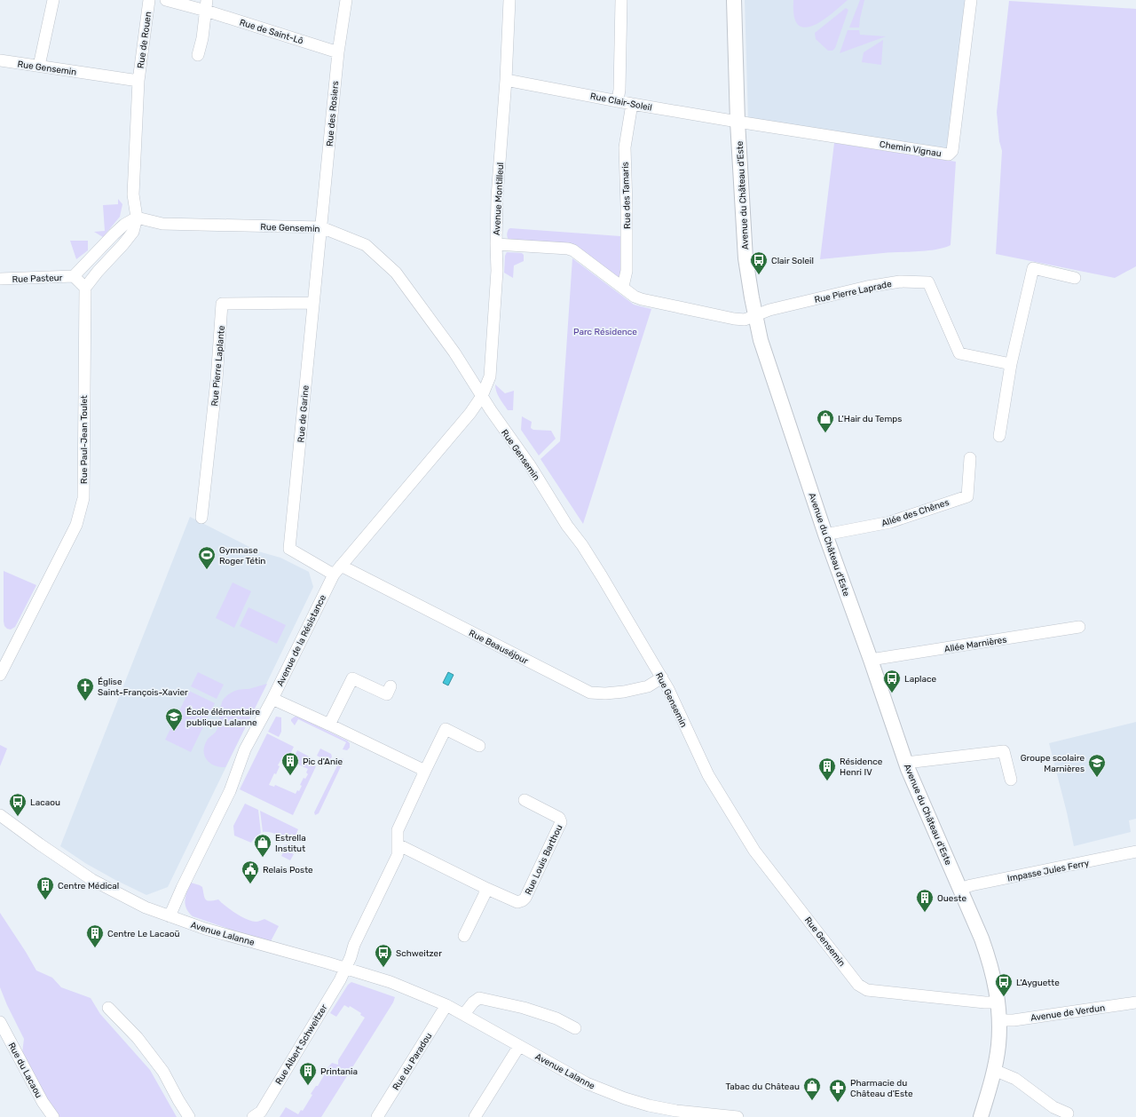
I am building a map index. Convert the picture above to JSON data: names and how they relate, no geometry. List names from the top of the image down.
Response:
{
  "streets": {
    "street": [
      "Rue de Saint-Lô",
      "Rue de Rouen",
      "Rue Gensemin",
      "Rue Clair-Soleil",
      "Rue des Rosiers",
      "Chemin Vignau",
      "Rue des Tamaris",
      "Avenue du Château d'Este",
      "Avenue Montilleul",
      "Rue Pasteur",
      "Rue Pierre Laprade",
      "Rue Pierre Laplante",
      "Rue de Garine",
      "Rue Paul-Jean Toulet",
      "Allée des Chênes",
      "Avenue de la Résistance",
      "Allée Marnières",
      "Rue Beauséjour",
      "Rue Louis Barthou",
      "Impasse Jules Ferry",
      "Avenue Lalanne",
      "Avenue de Verdun",
      "Rue Albert Schweitzer",
      "Rue du Paradou",
      "Rue du Lacaou"
    ]
  },
  "crossings": [
    ["Rue de Saint-Lô", "Rue des Rosiers"],
    ["Rue de Rouen", "Rue Gensemin"],
    ["Rue Gensemin", "Rue des Rosiers"],
    ["Rue Gensemin", "Avenue du Château d'Este"],
    ["Rue Gensemin", "Avenue Montilleul"],
    ["Rue Gensemin", "Rue de Garine"],
    ["Rue Gensemin", "Avenue de la Résistance"],
    ["Rue Gensemin", "Rue Beauséjour"],
    ["Rue Clair-Soleil", "Chemin Vignau"],
    ["Rue Clair-Soleil", "Rue des Tamaris"],
    ["Rue Clair-Soleil", "Avenue du Château d'Este"],
    ["Rue Clair-Soleil", "Avenue Montilleul"],
    ["Rue des Rosiers", "Rue de Garine"],
    ["Chemin Vignau", "Avenue du Château d'Este"],
    ["Avenue du Château d'Este", "Rue Pierre Laprade"],
    ["Avenue du Château d'Este", "Allée des Chênes"],
    ["Avenue du Château d'Este", "Allée Marnières"],
    ["Avenue du Château d'Este", "Impasse Jules Ferry"],
    ["Avenue du Château d'Este", "Avenue de Verdun"],
    ["Avenue Montilleul", "Avenue de la Résistance"],
    ["Rue Pierre Laplante", "Rue de Garine"],
    ["Rue de Garine", "Avenue de la Résistance"],
    ["Avenue de la Résistance", "Rue Beauséjour"],
    ["Avenue de la Résistance", "Avenue Lalanne"],
    ["Avenue Lalanne", "Rue Albert Schweitzer"],
    ["Avenue Lalanne", "Rue du Paradou"]
  ],
  "parks": ["Parc Résidence"],
  "places": {
    "bus stop": [
      "Clair Soleil",
      "Laplace",
      "Lacaou",
      "Schweitzer",
      "L'Ayguette"
    ],
    "shop": ["L'Hair du Temps", "Estrella Institut", "Tabac du Château"],
    "sports": ["Gymnase Roger Tétin"],
    "church": ["Église Saint-François-Xavier"],
    "school or university": ["École élémentaire publique Lalanne", "Groupe scolaire Marnières"],
    "building": [
      "Pic d'Anie",
      "Résidence Henri IV",
      "Centre Médical",
      "Oueste",
      "Centre Le Lacaoü",
      "Printania"
    ],
    "public building": ["Relais Poste"],
    "pharmacy": ["Pharmacie du Château d'Este"]
  }
}
